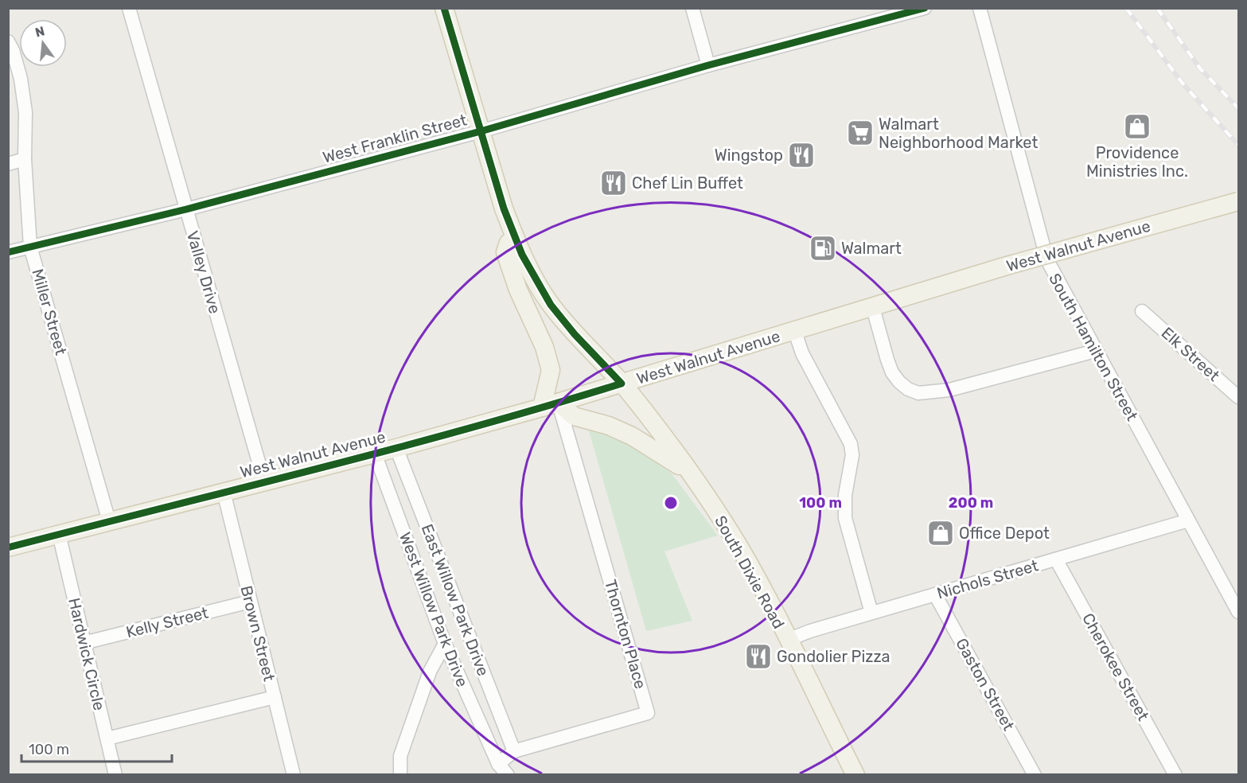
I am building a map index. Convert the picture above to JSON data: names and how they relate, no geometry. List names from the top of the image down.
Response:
{
  "streets": {
    "main road": ["West Walnut Avenue", "South Dixie Road"],
    "street": [
      "West Franklin Street",
      "Valley Drive",
      "Miller Street",
      "South Hamilton Street",
      "Elk Street",
      "Nichols Street",
      "East Willow Park Drive",
      "West Willow Park Drive",
      "Kelly Street",
      "Brown Street",
      "Thornton Place",
      "Hardwick Circle",
      "Cherokee Street",
      "Gaston Street"
    ]
  },
  "crossings": [
    ["West Franklin Street", "Valley Drive"],
    ["West Franklin Street", "Miller Street"],
    ["West Franklin Street", "South Dixie Road"],
    ["West Walnut Avenue", "Valley Drive"],
    ["West Walnut Avenue", "Miller Street"],
    ["West Walnut Avenue", "South Dixie Road"],
    ["West Walnut Avenue", "East Willow Park Drive"],
    ["West Walnut Avenue", "West Willow Park Drive"],
    ["West Walnut Avenue", "Brown Street"],
    ["West Walnut Avenue", "Thornton Place"],
    ["West Walnut Avenue", "Hardwick Circle"],
    ["South Hamilton Street", "Nichols Street"],
    ["South Dixie Road", "Nichols Street"],
    ["Nichols Street", "Cherokee Street"],
    ["Nichols Street", "Gaston Street"],
    ["East Willow Park Drive", "Thornton Place"],
    ["West Willow Park Drive", "Thornton Place"],
    ["Kelly Street", "Brown Street"],
    ["Kelly Street", "Hardwick Circle"]
  ],
  "places": {
    "shop": ["Providence Ministries Inc.", "Office Depot"],
    "supermarket": ["Walmart Neighborhood Market"],
    "restaurant": ["Wingstop", "Chef Lin Buffet", "Gondolier Pizza"],
    "fuel station": ["Walmart"]
  },
  "scale_bar": "100 m",
  "north": "top",
  "rings": ["100 m", "200 m"]
}
